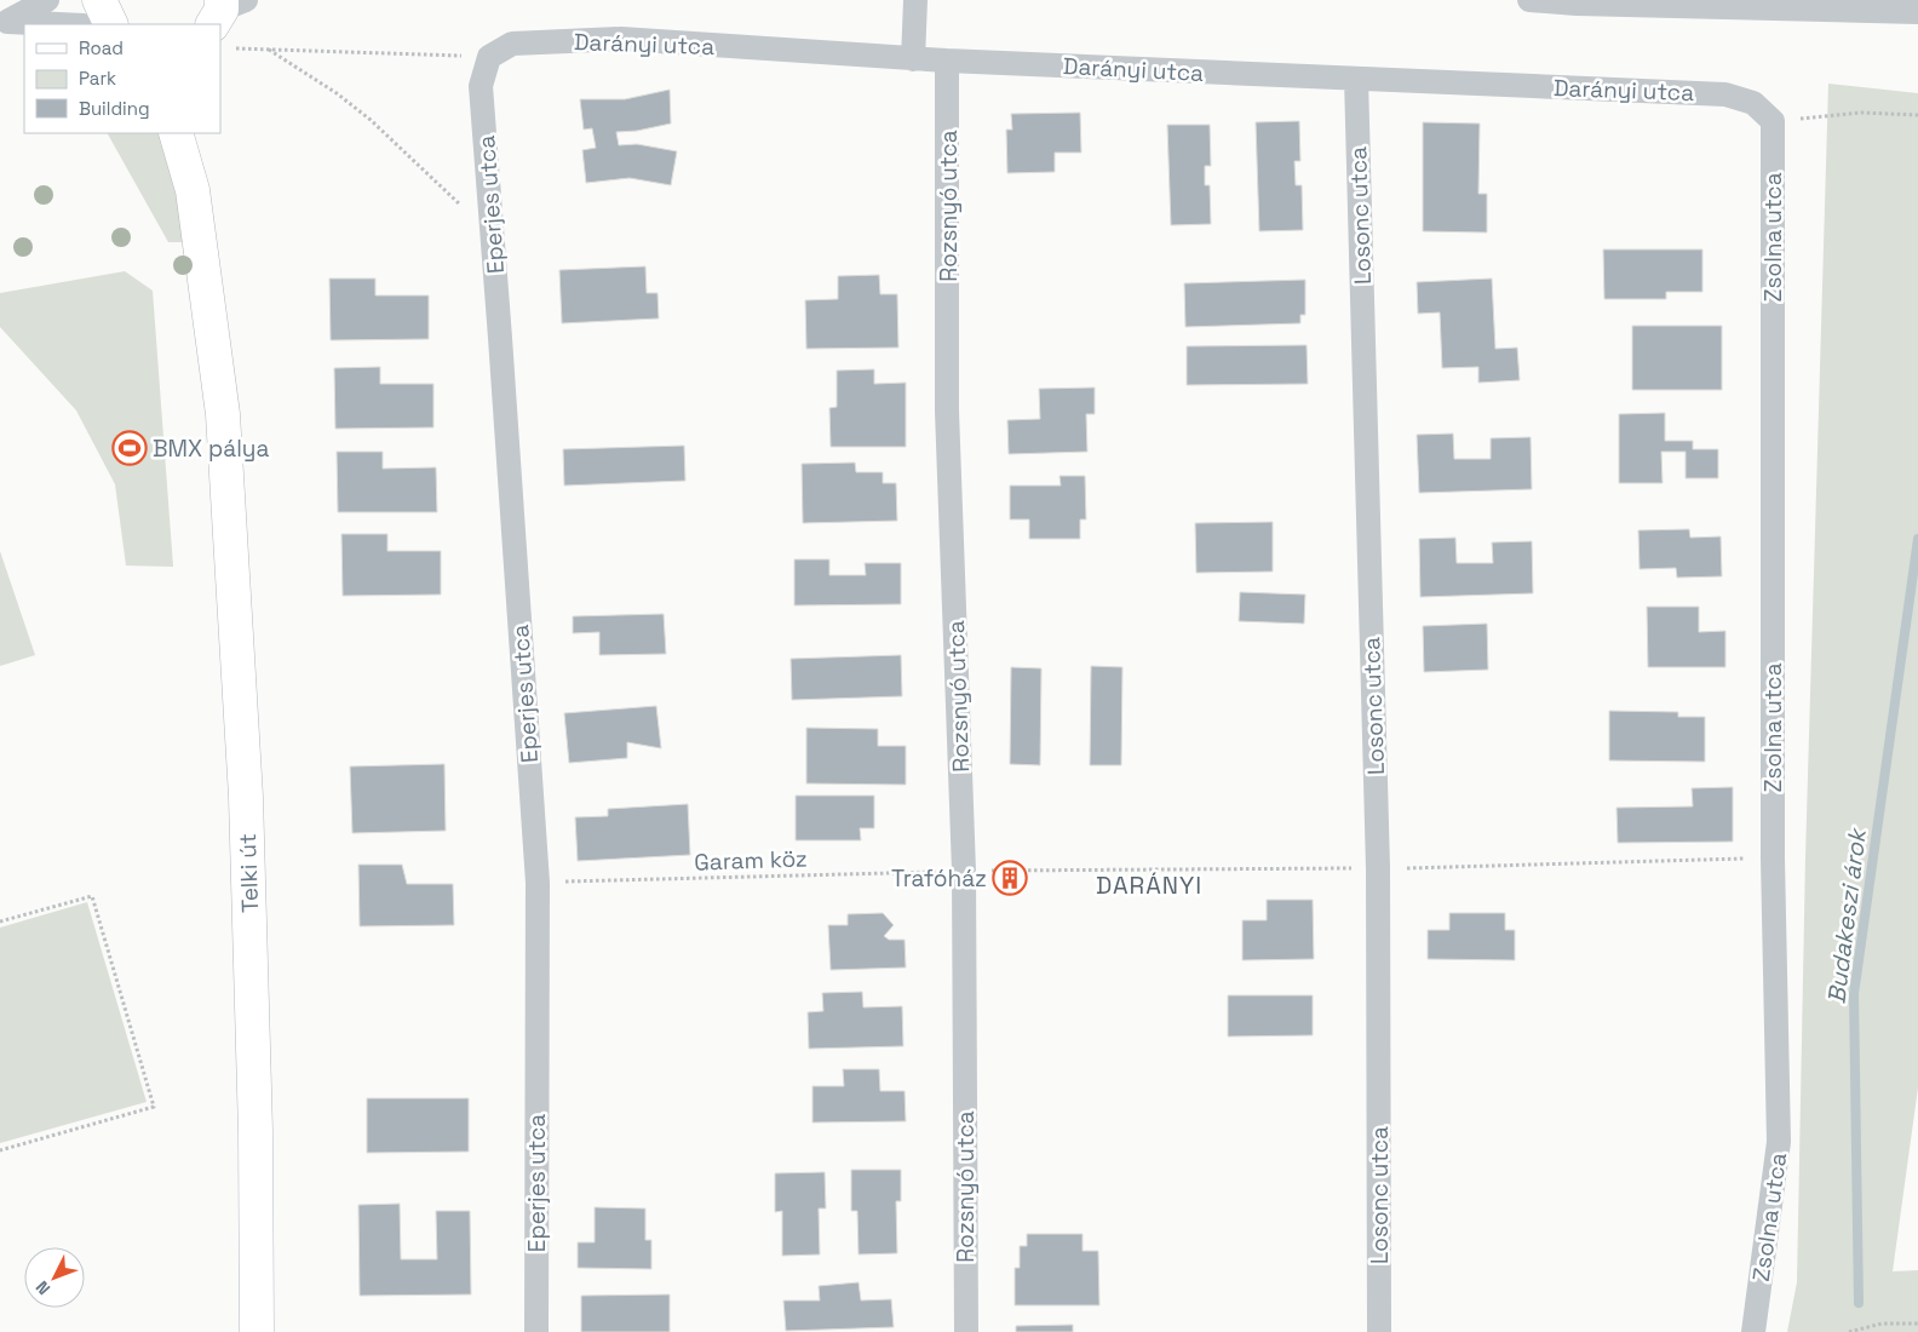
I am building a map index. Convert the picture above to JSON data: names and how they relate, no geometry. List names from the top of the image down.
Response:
{
  "streets": {
    "main road": ["Telki út"],
    "street": [
      "Darányi utca",
      "Eperjes utca",
      "Rozsnyó utca",
      "Losonc utca",
      "Zsolna utca"
    ],
    "path": ["Garam köz"]
  },
  "crossings": [
    ["Darányi utca", "Eperjes utca"],
    ["Darányi utca", "Rozsnyó utca"],
    ["Darányi utca", "Losonc utca"],
    ["Darányi utca", "Zsolna utca"],
    ["Eperjes utca", "Garam köz"],
    ["Rozsnyó utca", "Garam köz"]
  ],
  "districts": ["DARÁNYI"],
  "water": ["Budakeszi árok"],
  "places": {
    "sports": ["BMX pálya"],
    "building": ["Trafóház"]
  },
  "legend": ["Road", "Park", "Building"],
  "north": "bottom left"
}
